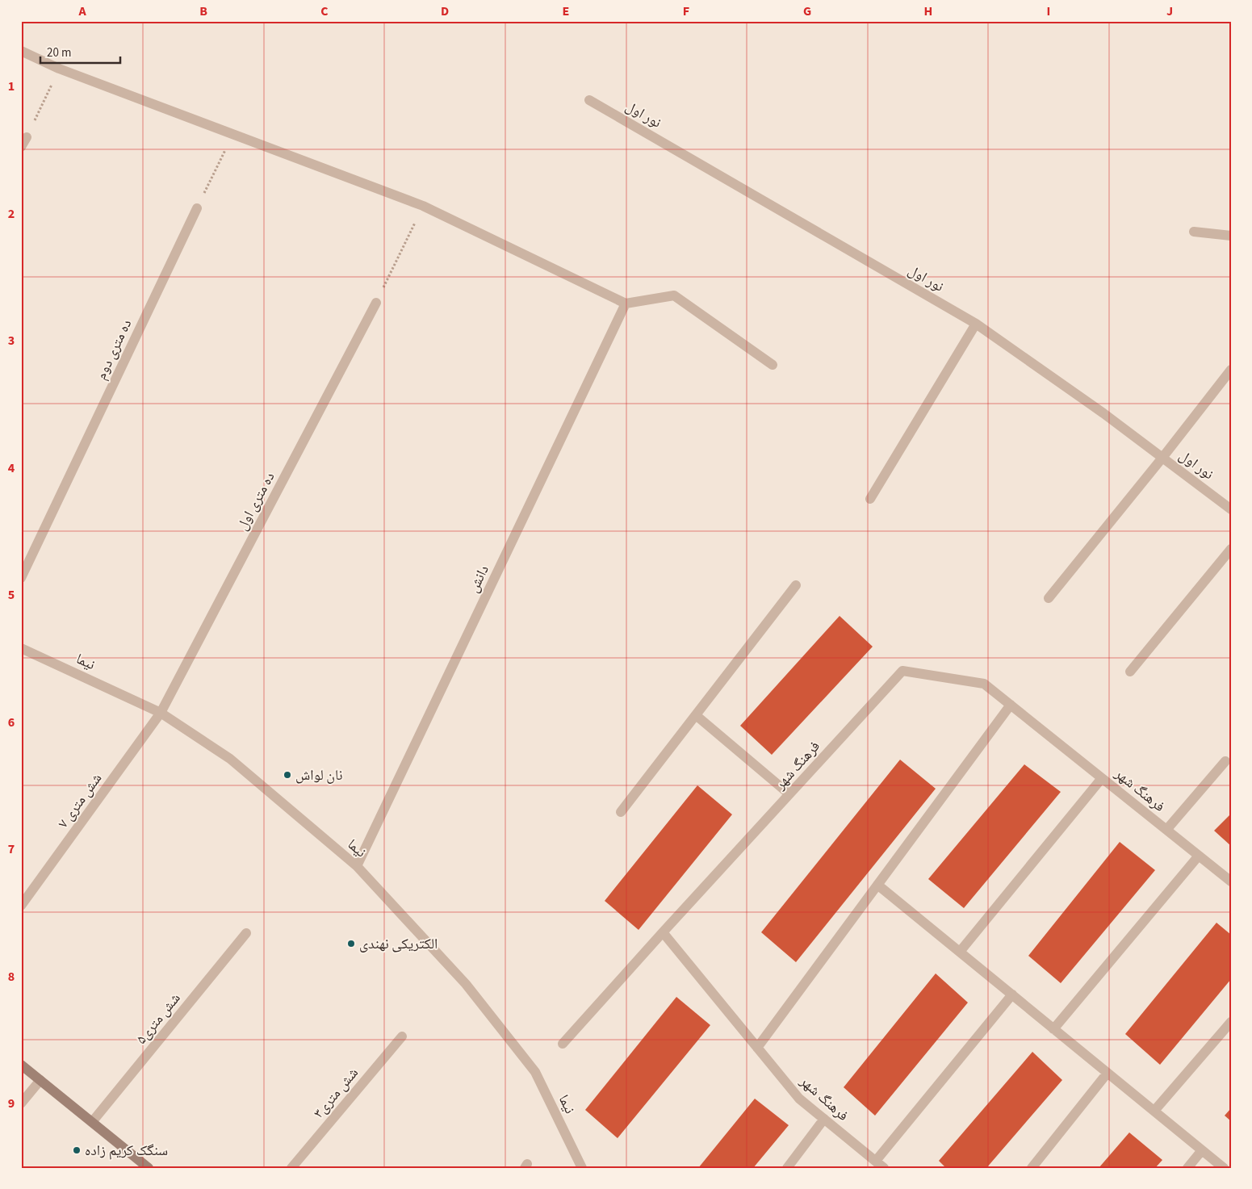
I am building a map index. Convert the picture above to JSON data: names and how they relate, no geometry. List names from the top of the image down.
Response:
{
  "streets": {
    "street": [
      "نور اول",
      "ده متری دوم",
      "ده متری اول",
      "دانش",
      "نیما",
      "فرهنگ شهر",
      "۷ شش متری",
      "۵شش متری",
      "شش متری۳"
    ]
  },
  "crossings": [
    ["ده متری اول", "نیما"],
    ["ده متری اول", "۷ شش متری"],
    ["دانش", "نیما"],
    ["نیما", "۷ شش متری"]
  ],
  "places": ["نان لواش", "الکتریکی نهندی", "سنگک کریم زاده"],
  "scale_bar": "20 m",
  "grid": {
    "columns": [
      "A",
      "B",
      "C",
      "D",
      "E",
      "F",
      "G",
      "H",
      "I",
      "J"
    ],
    "rows": [
      "1",
      "2",
      "3",
      "4",
      "5",
      "6",
      "7",
      "8",
      "9"
    ]
  }
}
